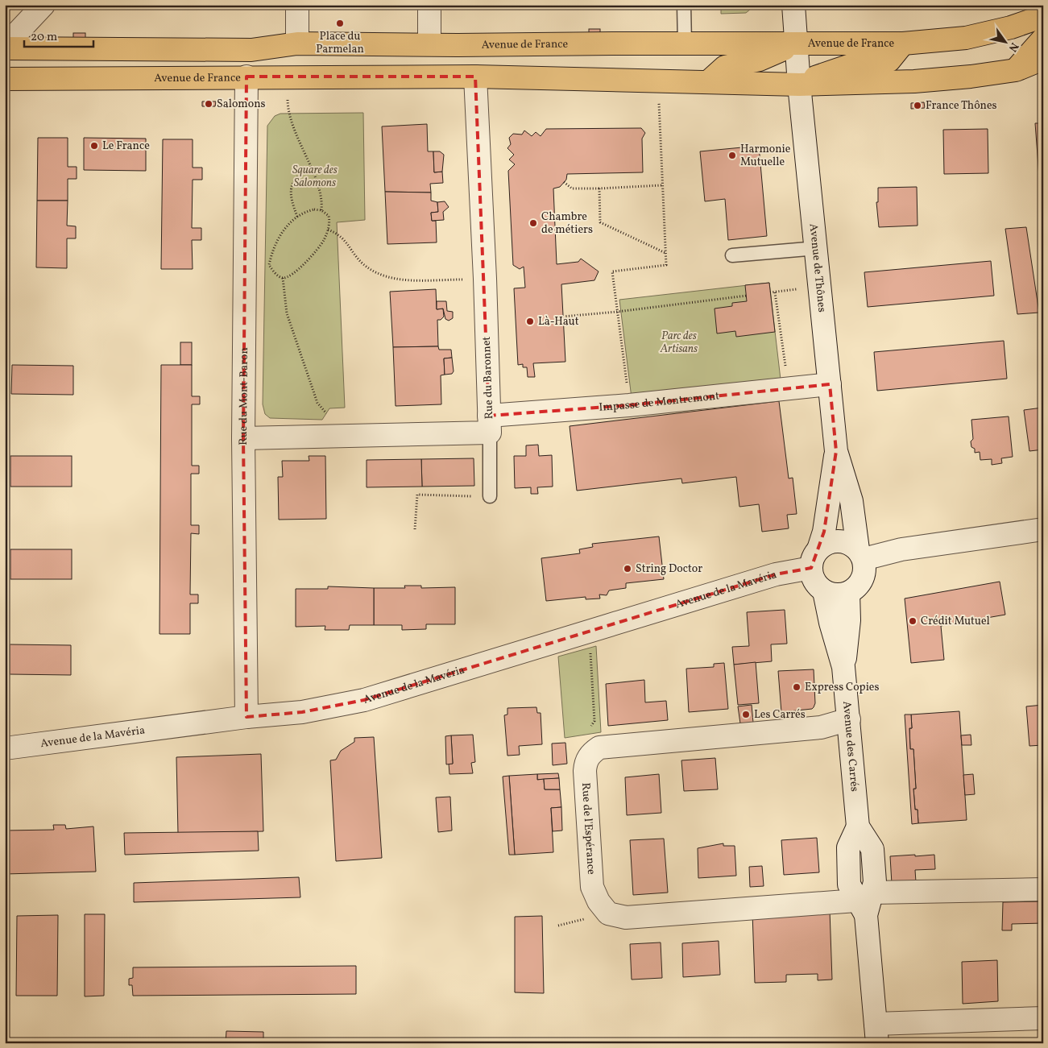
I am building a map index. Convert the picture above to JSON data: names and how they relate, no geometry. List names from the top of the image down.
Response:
{
  "streets": {
    "main road": ["Avenue de France"],
    "street": [
      "Avenue de Thônes",
      "Rue du Baronnet",
      "Rue du Mont-Baron",
      "Impasse de Montremont",
      "Avenue de la Mavéria",
      "Avenue des Carrés",
      "Rue de l'Espérance"
    ]
  },
  "crossings": [
    ["Avenue de France", "Avenue de Thônes"],
    ["Avenue de France", "Rue du Baronnet"],
    ["Avenue de France", "Rue du Mont-Baron"],
    ["Avenue de Thônes", "Impasse de Montremont"],
    ["Avenue de Thônes", "Avenue de la Mavéria"],
    ["Avenue de Thônes", "Avenue des Carrés"],
    ["Rue du Baronnet", "Rue du Mont-Baron"],
    ["Rue du Baronnet", "Impasse de Montremont"],
    ["Rue du Mont-Baron", "Avenue de la Mavéria"],
    ["Avenue de la Mavéria", "Avenue des Carrés"],
    ["Avenue des Carrés", "Rue de l'Espérance"]
  ],
  "parks": ["Square des Salomons", "Parc des Artisans"],
  "places": [
    "Place du Parmelan",
    "Salomons",
    "France Thônes",
    "Le France",
    "Harmonie Mutuelle",
    "Chambre de métiers",
    "Là-Haut",
    "String Doctor",
    "Crédit Mutuel",
    "Express Copies",
    "Les Carrés"
  ],
  "scale_bar": "20 m",
  "north": "bottom right"
}
